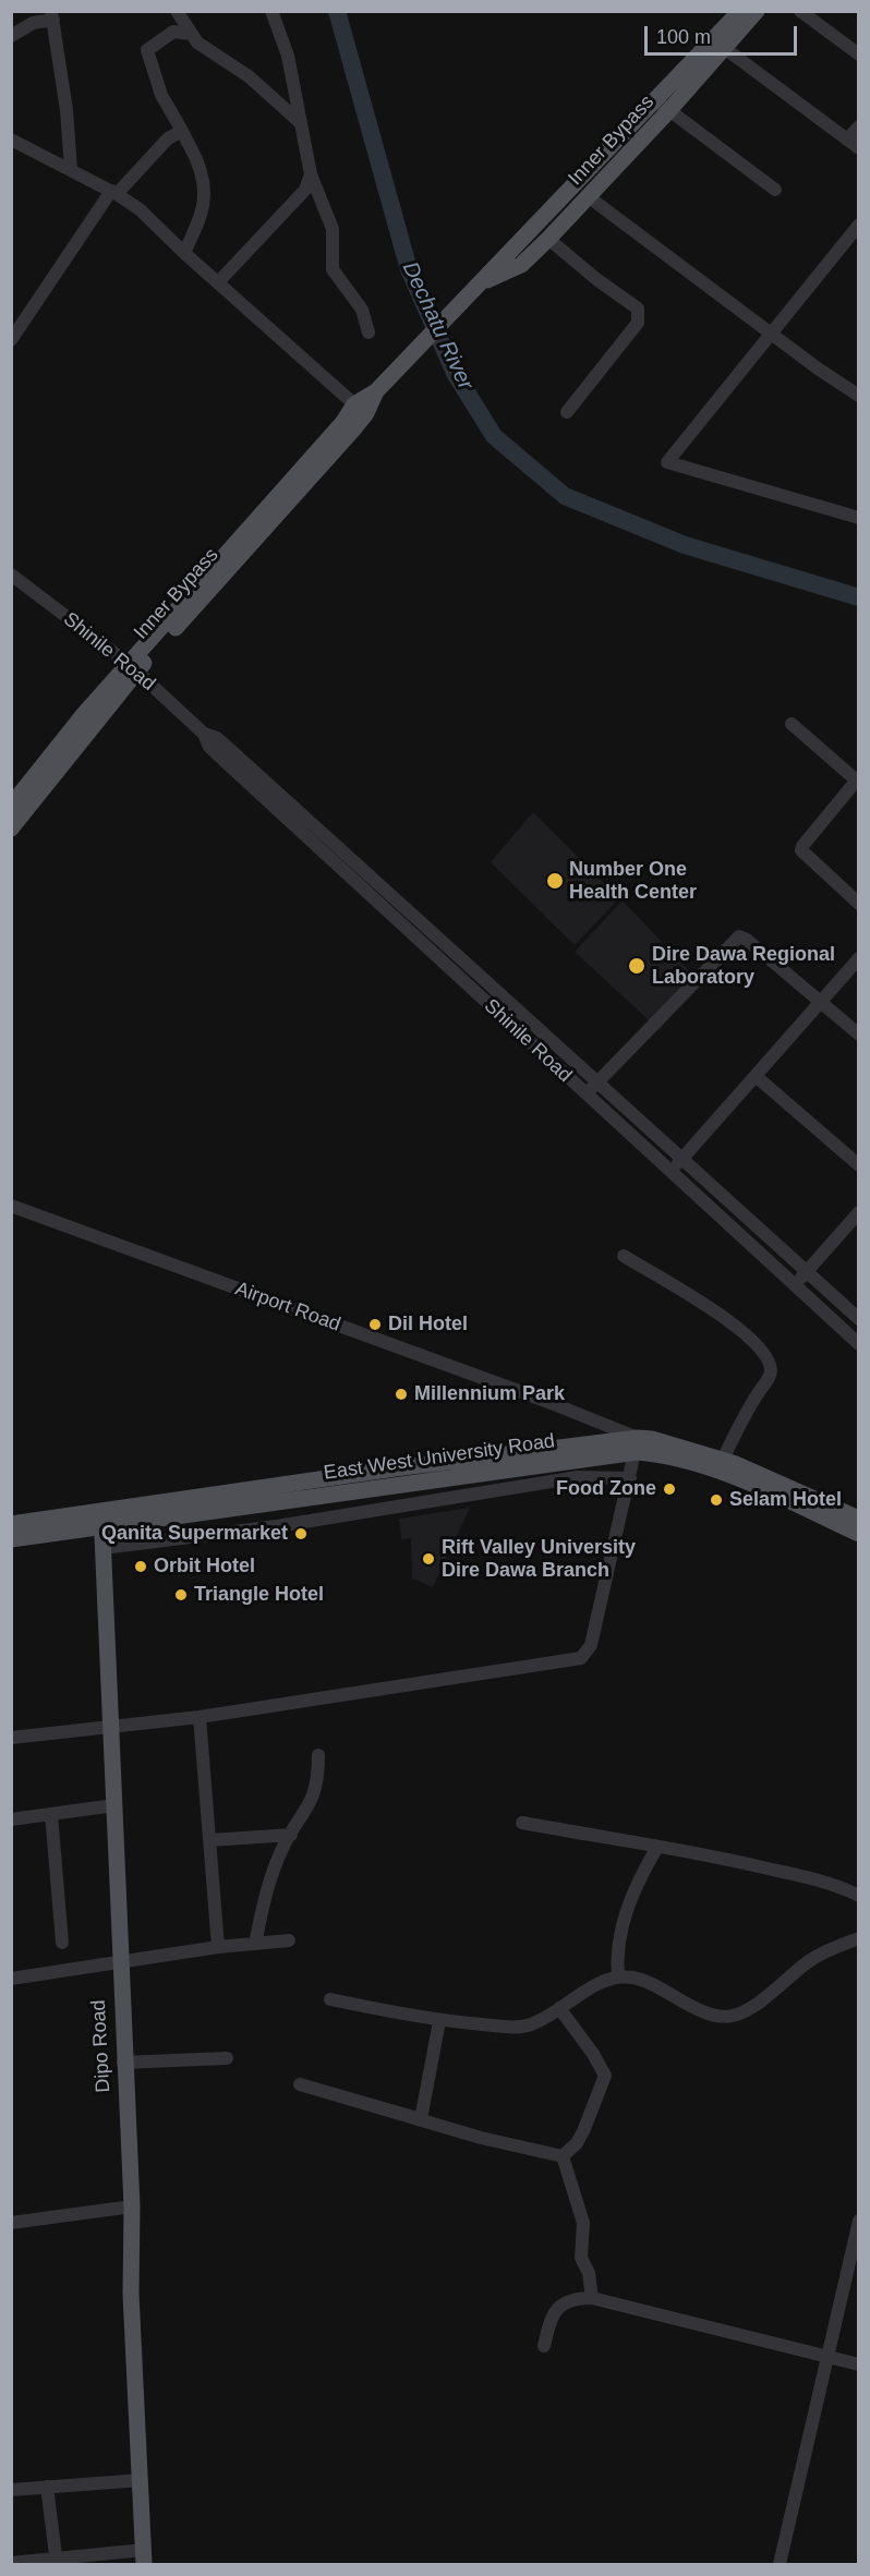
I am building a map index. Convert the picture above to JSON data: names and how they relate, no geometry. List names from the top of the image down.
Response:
{
  "streets": {
    "main road": ["Inner Bypass", "East West University Road", "Dipo Road"],
    "street": ["Shinile Road", "Airport Road"]
  },
  "crossings": [
    ["Inner Bypass", "Shinile Road"],
    ["Airport Road", "East West University Road"],
    ["East West University Road", "Dipo Road"]
  ],
  "water": ["Dechatu River"],
  "places": [
    "Number One Health Center",
    "Dire Dawa Regional Laboratory",
    "Dil Hotel",
    "Millennium Park",
    "Food Zone",
    "Selam Hotel",
    "Qanita Supermarket",
    "Rift Valley University Dire Dawa Branch",
    "Orbit Hotel",
    "Triangle Hotel"
  ],
  "scale_bar": "100 m"
}
